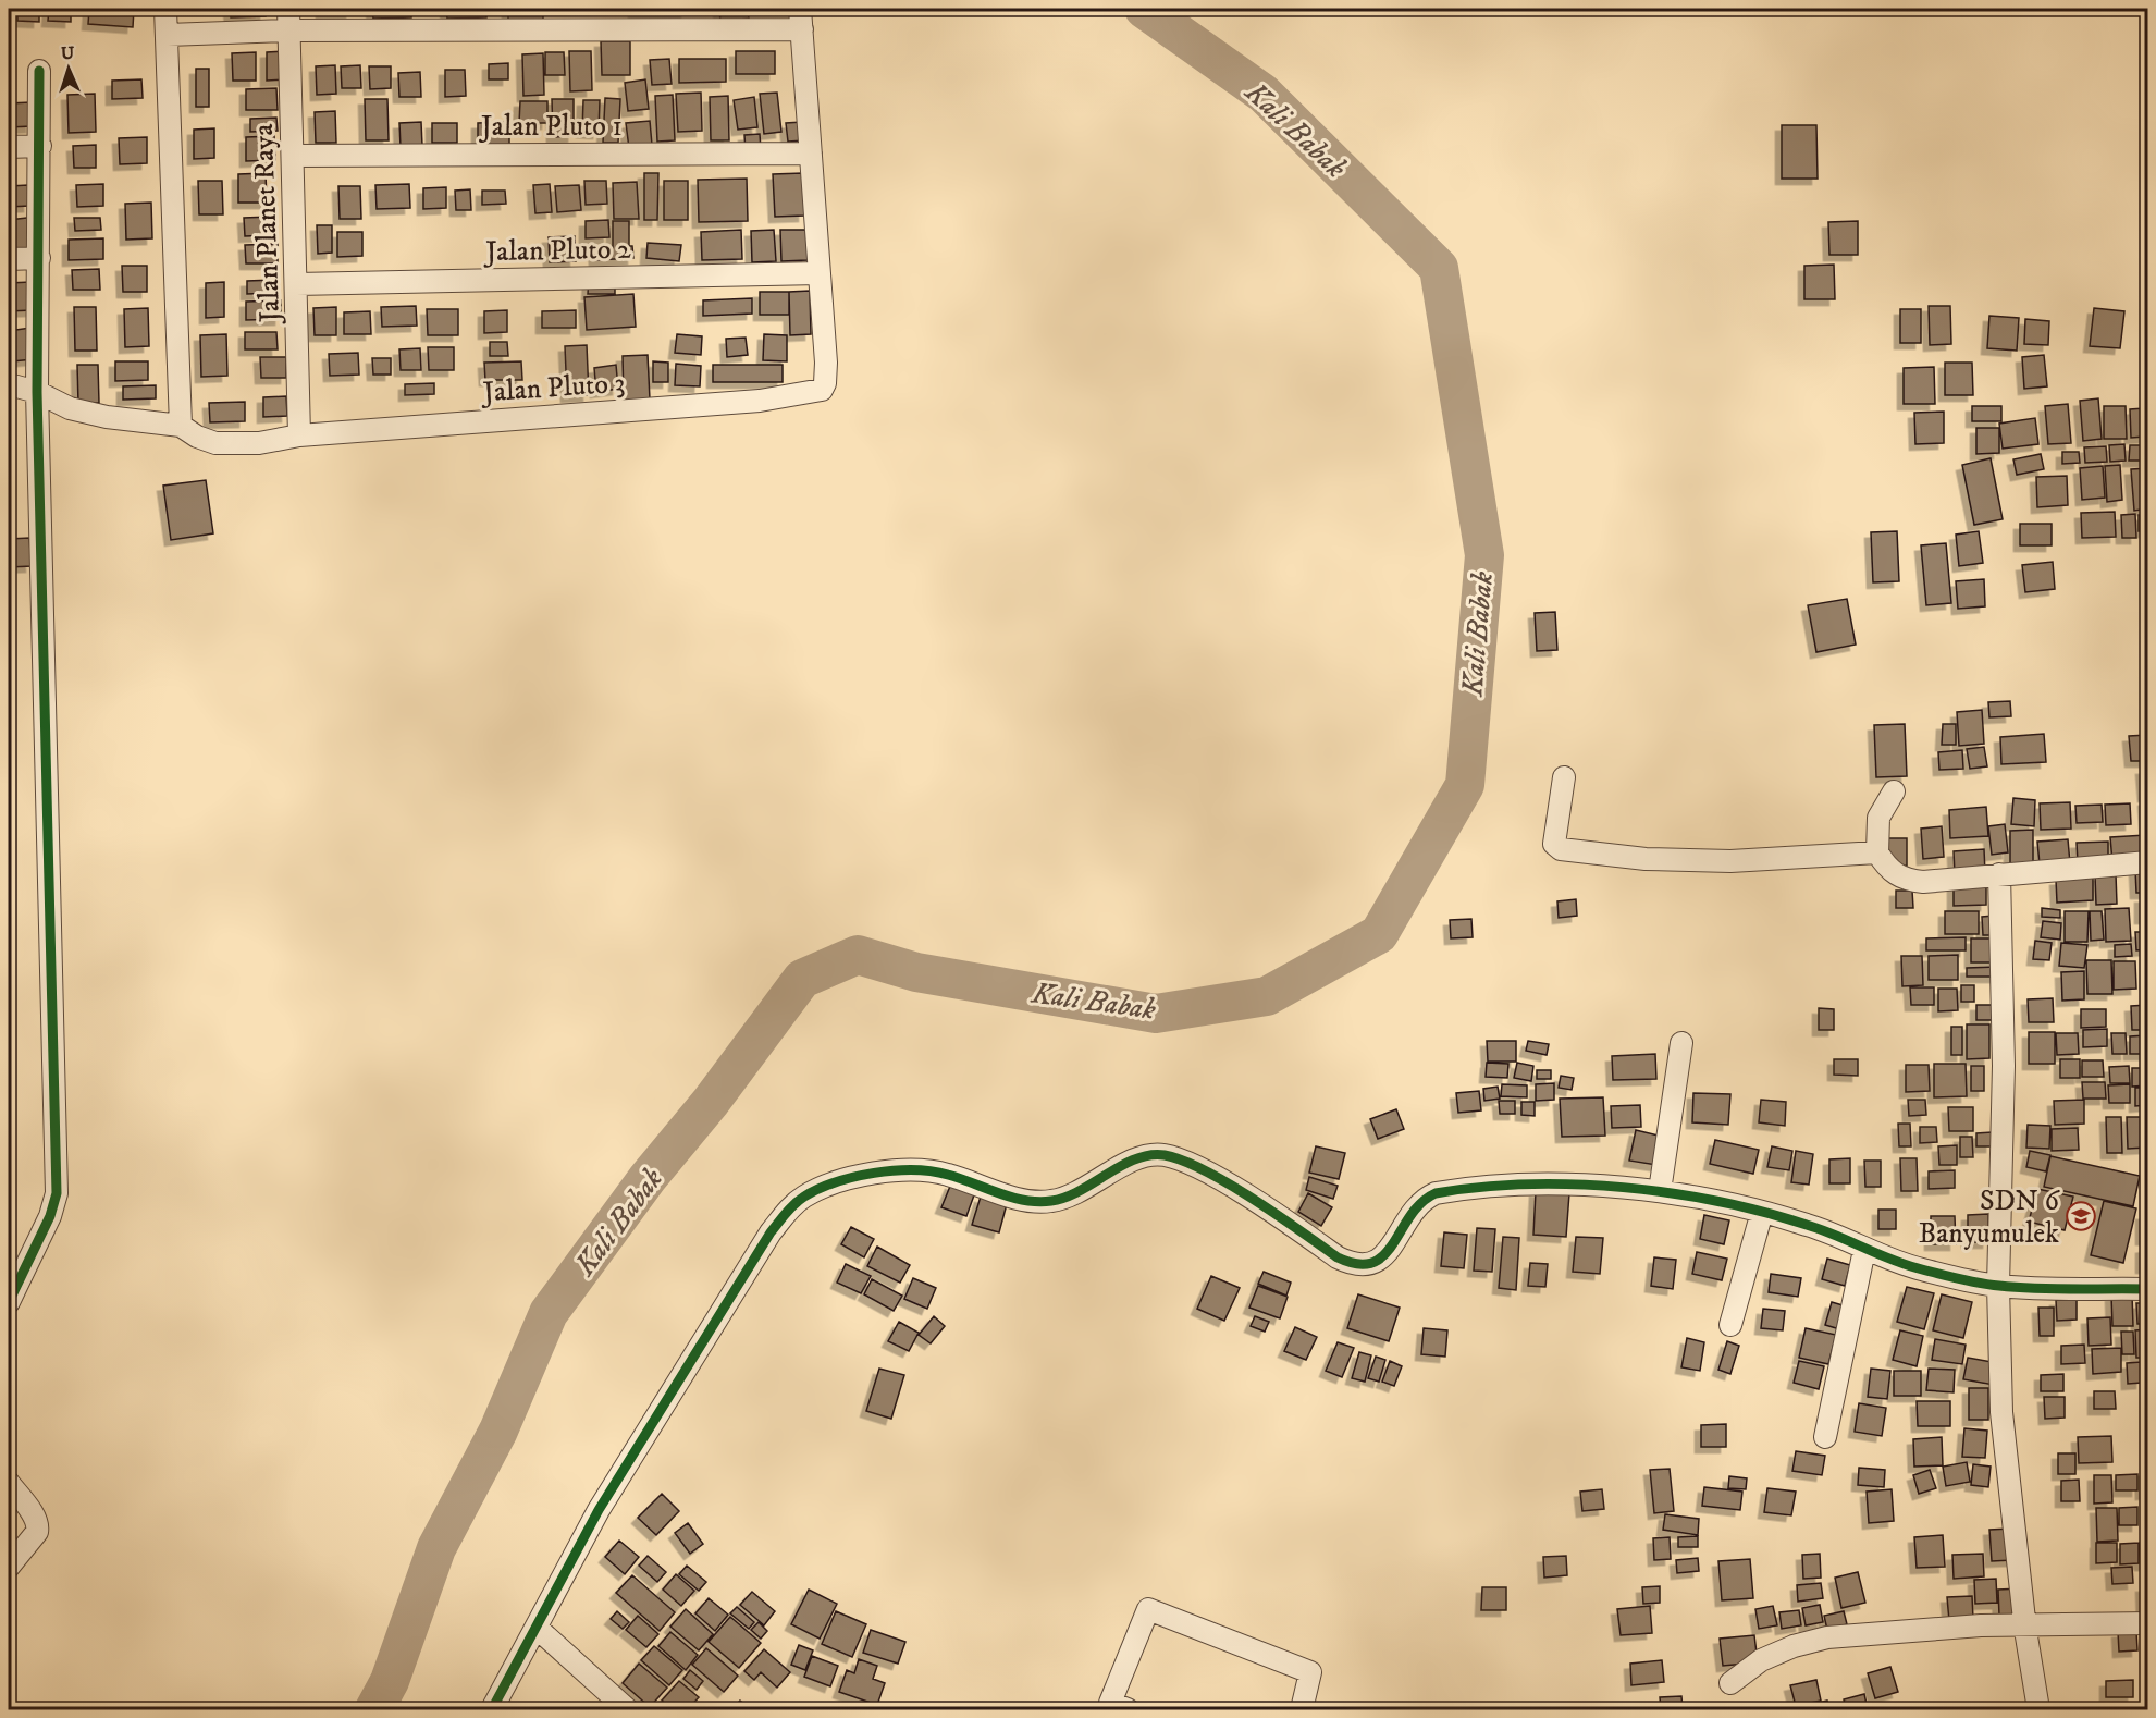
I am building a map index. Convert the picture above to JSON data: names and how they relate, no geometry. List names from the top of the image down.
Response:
{
  "streets": {
    "street": [
      "Jalan Pluto 1",
      "Jalan Planet Raya",
      "Jalan Pluto 2",
      "Jalan Pluto 3"
    ]
  },
  "crossings": [
    ["Jalan Pluto 1", "Jalan Planet Raya"],
    ["Jalan Planet Raya", "Jalan Pluto 2"],
    ["Jalan Planet Raya", "Jalan Pluto 3"],
    ["Jalan Pluto 2", "Jalan Pluto 3"]
  ],
  "water": ["Kali Babak"],
  "places": {
    "school or university": ["SDN 6 Banyumulek"]
  },
  "north": "top"
}
